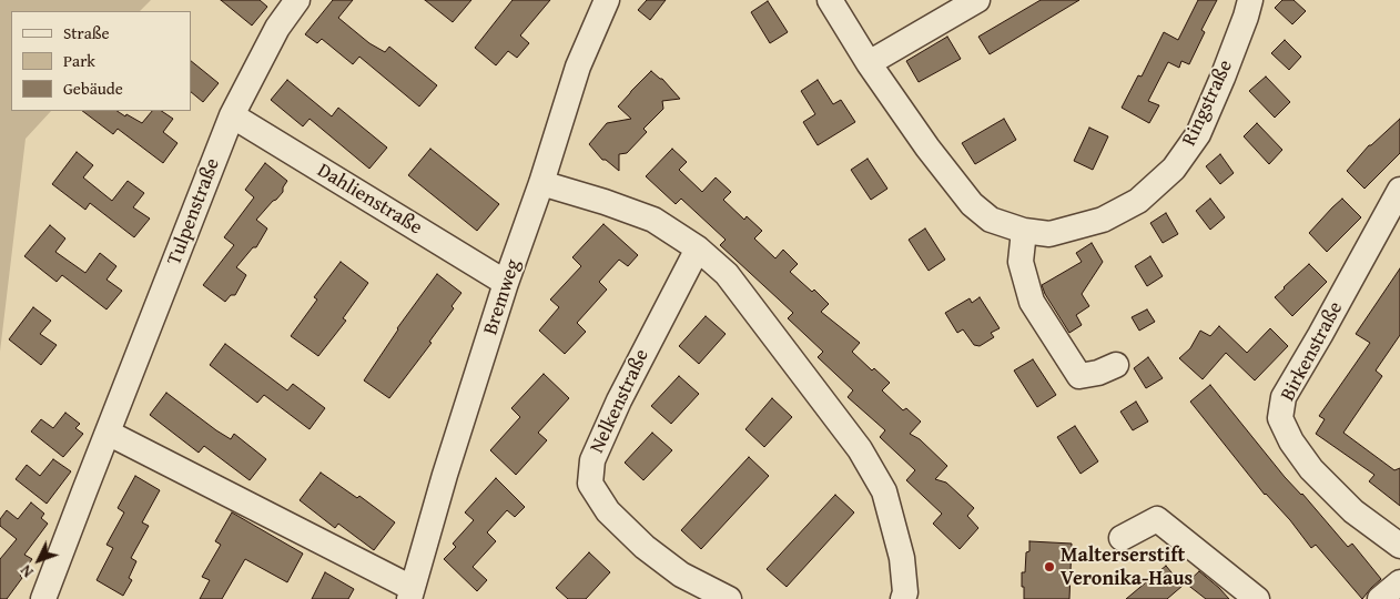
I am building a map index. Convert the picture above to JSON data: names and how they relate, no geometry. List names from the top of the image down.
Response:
{
  "streets": {
    "street": [
      "Ringstraße",
      "Dahlienstraße",
      "Tulpenstraße",
      "Bremweg",
      "Birkenstraße",
      "Nelkenstraße"
    ]
  },
  "crossings": [
    ["Dahlienstraße", "Tulpenstraße"],
    ["Dahlienstraße", "Bremweg"]
  ],
  "places": ["Malterserstift Veronika-Haus"],
  "legend": ["Straße", "Park", "Gebäude"],
  "north": "bottom left"
}
